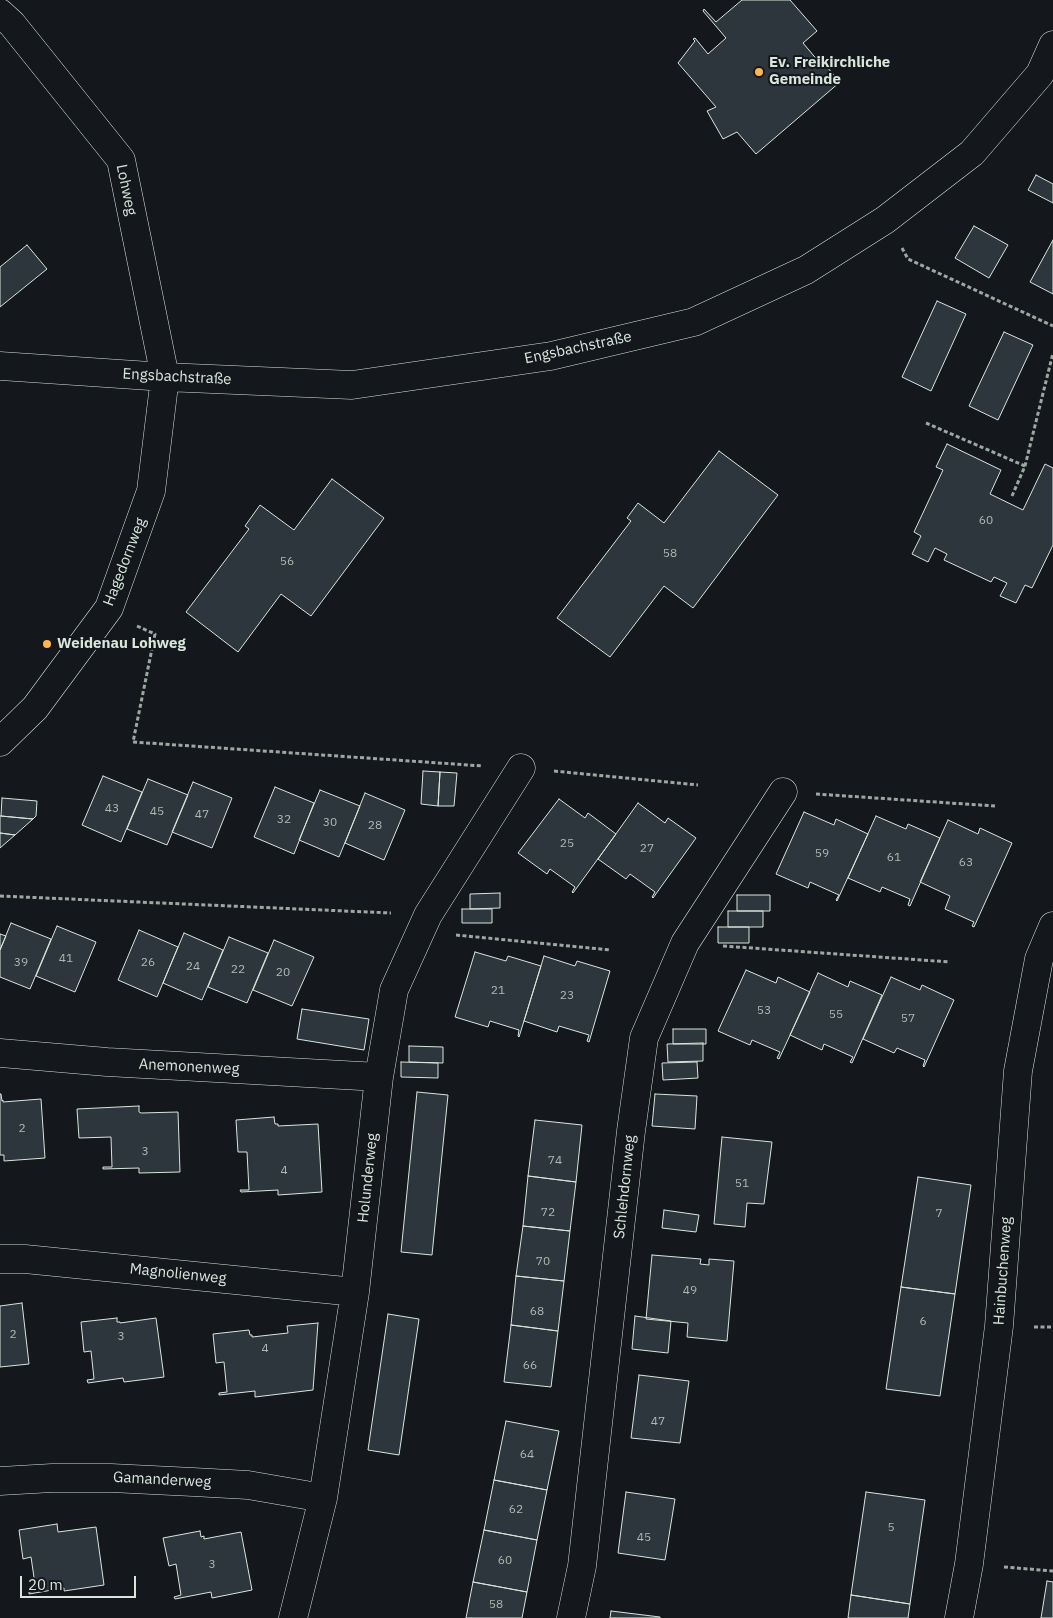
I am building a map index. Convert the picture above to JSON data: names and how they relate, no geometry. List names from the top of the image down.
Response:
{
  "streets": {
    "street": [
      "Lohweg",
      "Engsbachstraße",
      "Hagedornweg",
      "Anemonenweg",
      "Holunderweg",
      "Schlehdornweg",
      "Hainbuchenweg",
      "Magnolienweg",
      "Gamanderweg"
    ]
  },
  "crossings": [
    ["Lohweg", "Engsbachstraße"],
    ["Lohweg", "Hagedornweg"],
    ["Engsbachstraße", "Hagedornweg"],
    ["Anemonenweg", "Holunderweg"],
    ["Holunderweg", "Magnolienweg"],
    ["Holunderweg", "Gamanderweg"]
  ],
  "places": ["Ev. Freikirchliche Gemeinde", "Weidenau Lohweg"],
  "house_numbers": [
    "60",
    "58",
    "56",
    "43",
    "45",
    "47",
    "32",
    "30",
    "28",
    "25",
    "27",
    "59",
    "61",
    "63",
    "41",
    "39",
    "26",
    "24",
    "22",
    "20",
    "21",
    "23",
    "53",
    "55",
    "57",
    "2",
    "3",
    "74",
    "4",
    "51",
    "72",
    "7",
    "70",
    "49",
    "68",
    "6",
    "2",
    "3",
    "4",
    "66",
    "47",
    "64",
    "62",
    "5",
    "45",
    "60",
    "3",
    "58"
  ],
  "scale_bar": "20 m"
}
